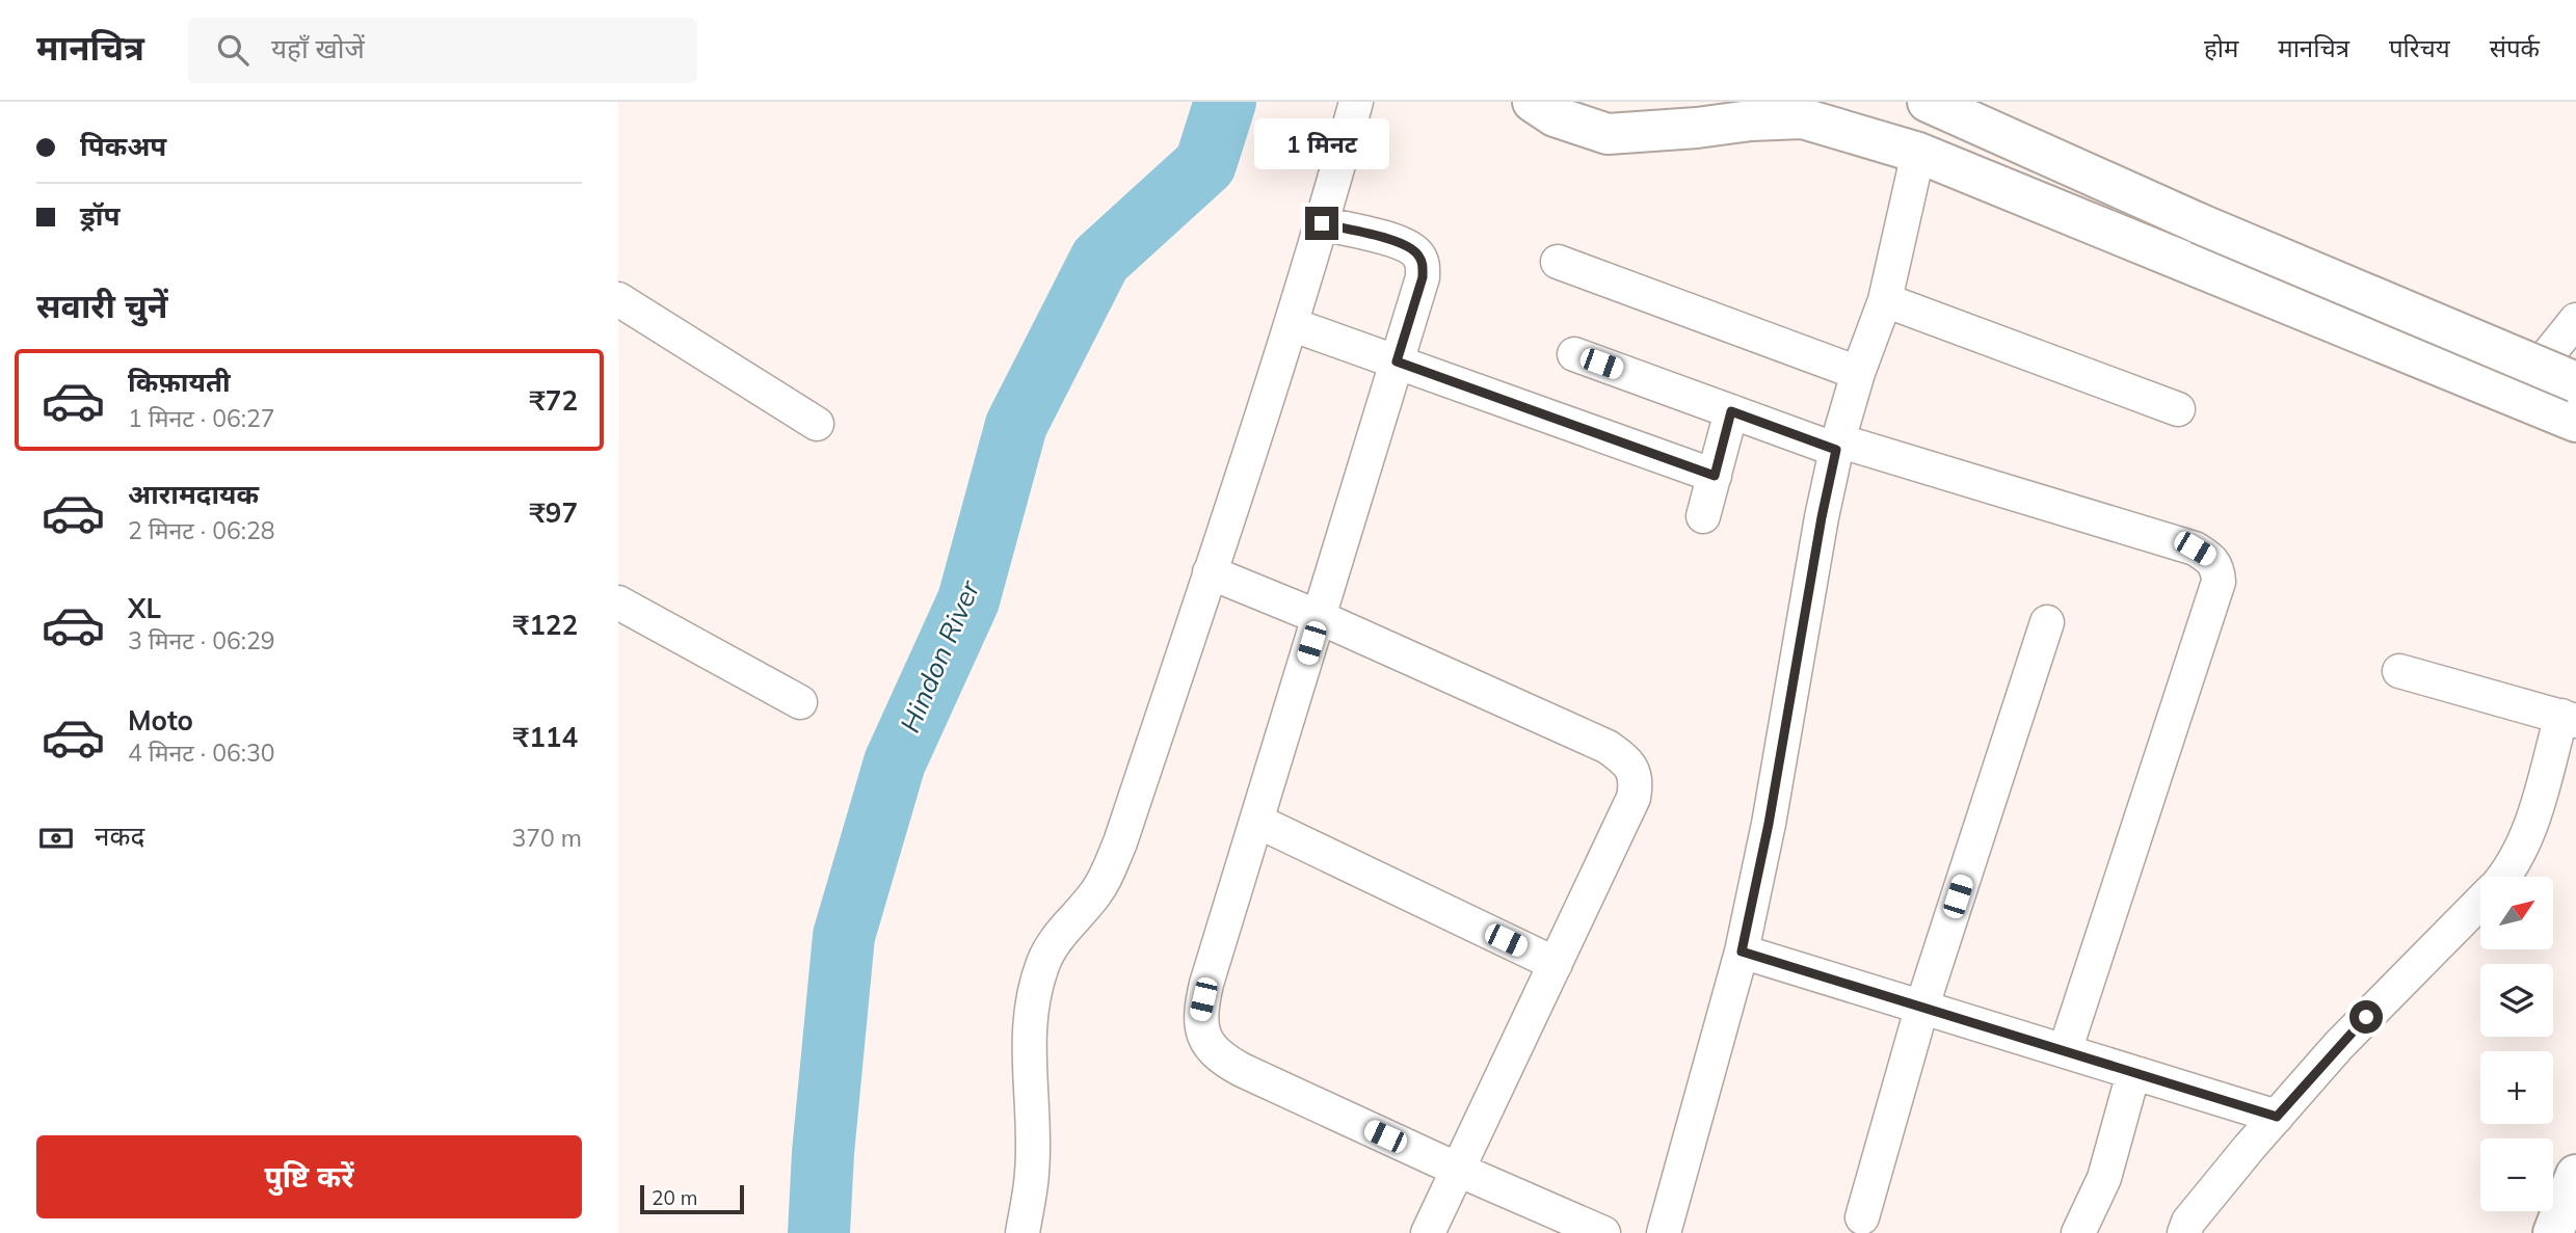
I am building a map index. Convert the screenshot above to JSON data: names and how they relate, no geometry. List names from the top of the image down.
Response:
{
  "water": ["Hindon River"],
  "scale_bar": "20 m",
  "north": "top right",
  "page": {
    "header": "मानचित्र",
    "search": "यहाँ खोजें",
    "nav": [
      "होम",
      "मानचित्र",
      "परिचय",
      "संपर्क"
    ],
    "banner": ["पिकअप", "ड्रॉप"],
    "bubble": "1 मिनट",
    "heading": "सवारी चुनें",
    "list": [
      {
        "name": "किफ़ायती",
        "note": "1 मिनट · 06:27",
        "value": "₹72"
      },
      {
        "name": "आरामदायक",
        "note": "2 मिनट · 06:28",
        "value": "₹97"
      },
      {
        "name": "XL",
        "note": "3 मिनट · 06:29",
        "value": "₹122"
      },
      {
        "name": "Moto",
        "note": "4 मिनट · 06:30",
        "value": "₹114"
      }
    ],
    "pay": ["नकद", "370 m"],
    "map_buttons": ["+", "−"],
    "buttons": "पुष्टि करें",
    "scale": "20 m"
  }
}
